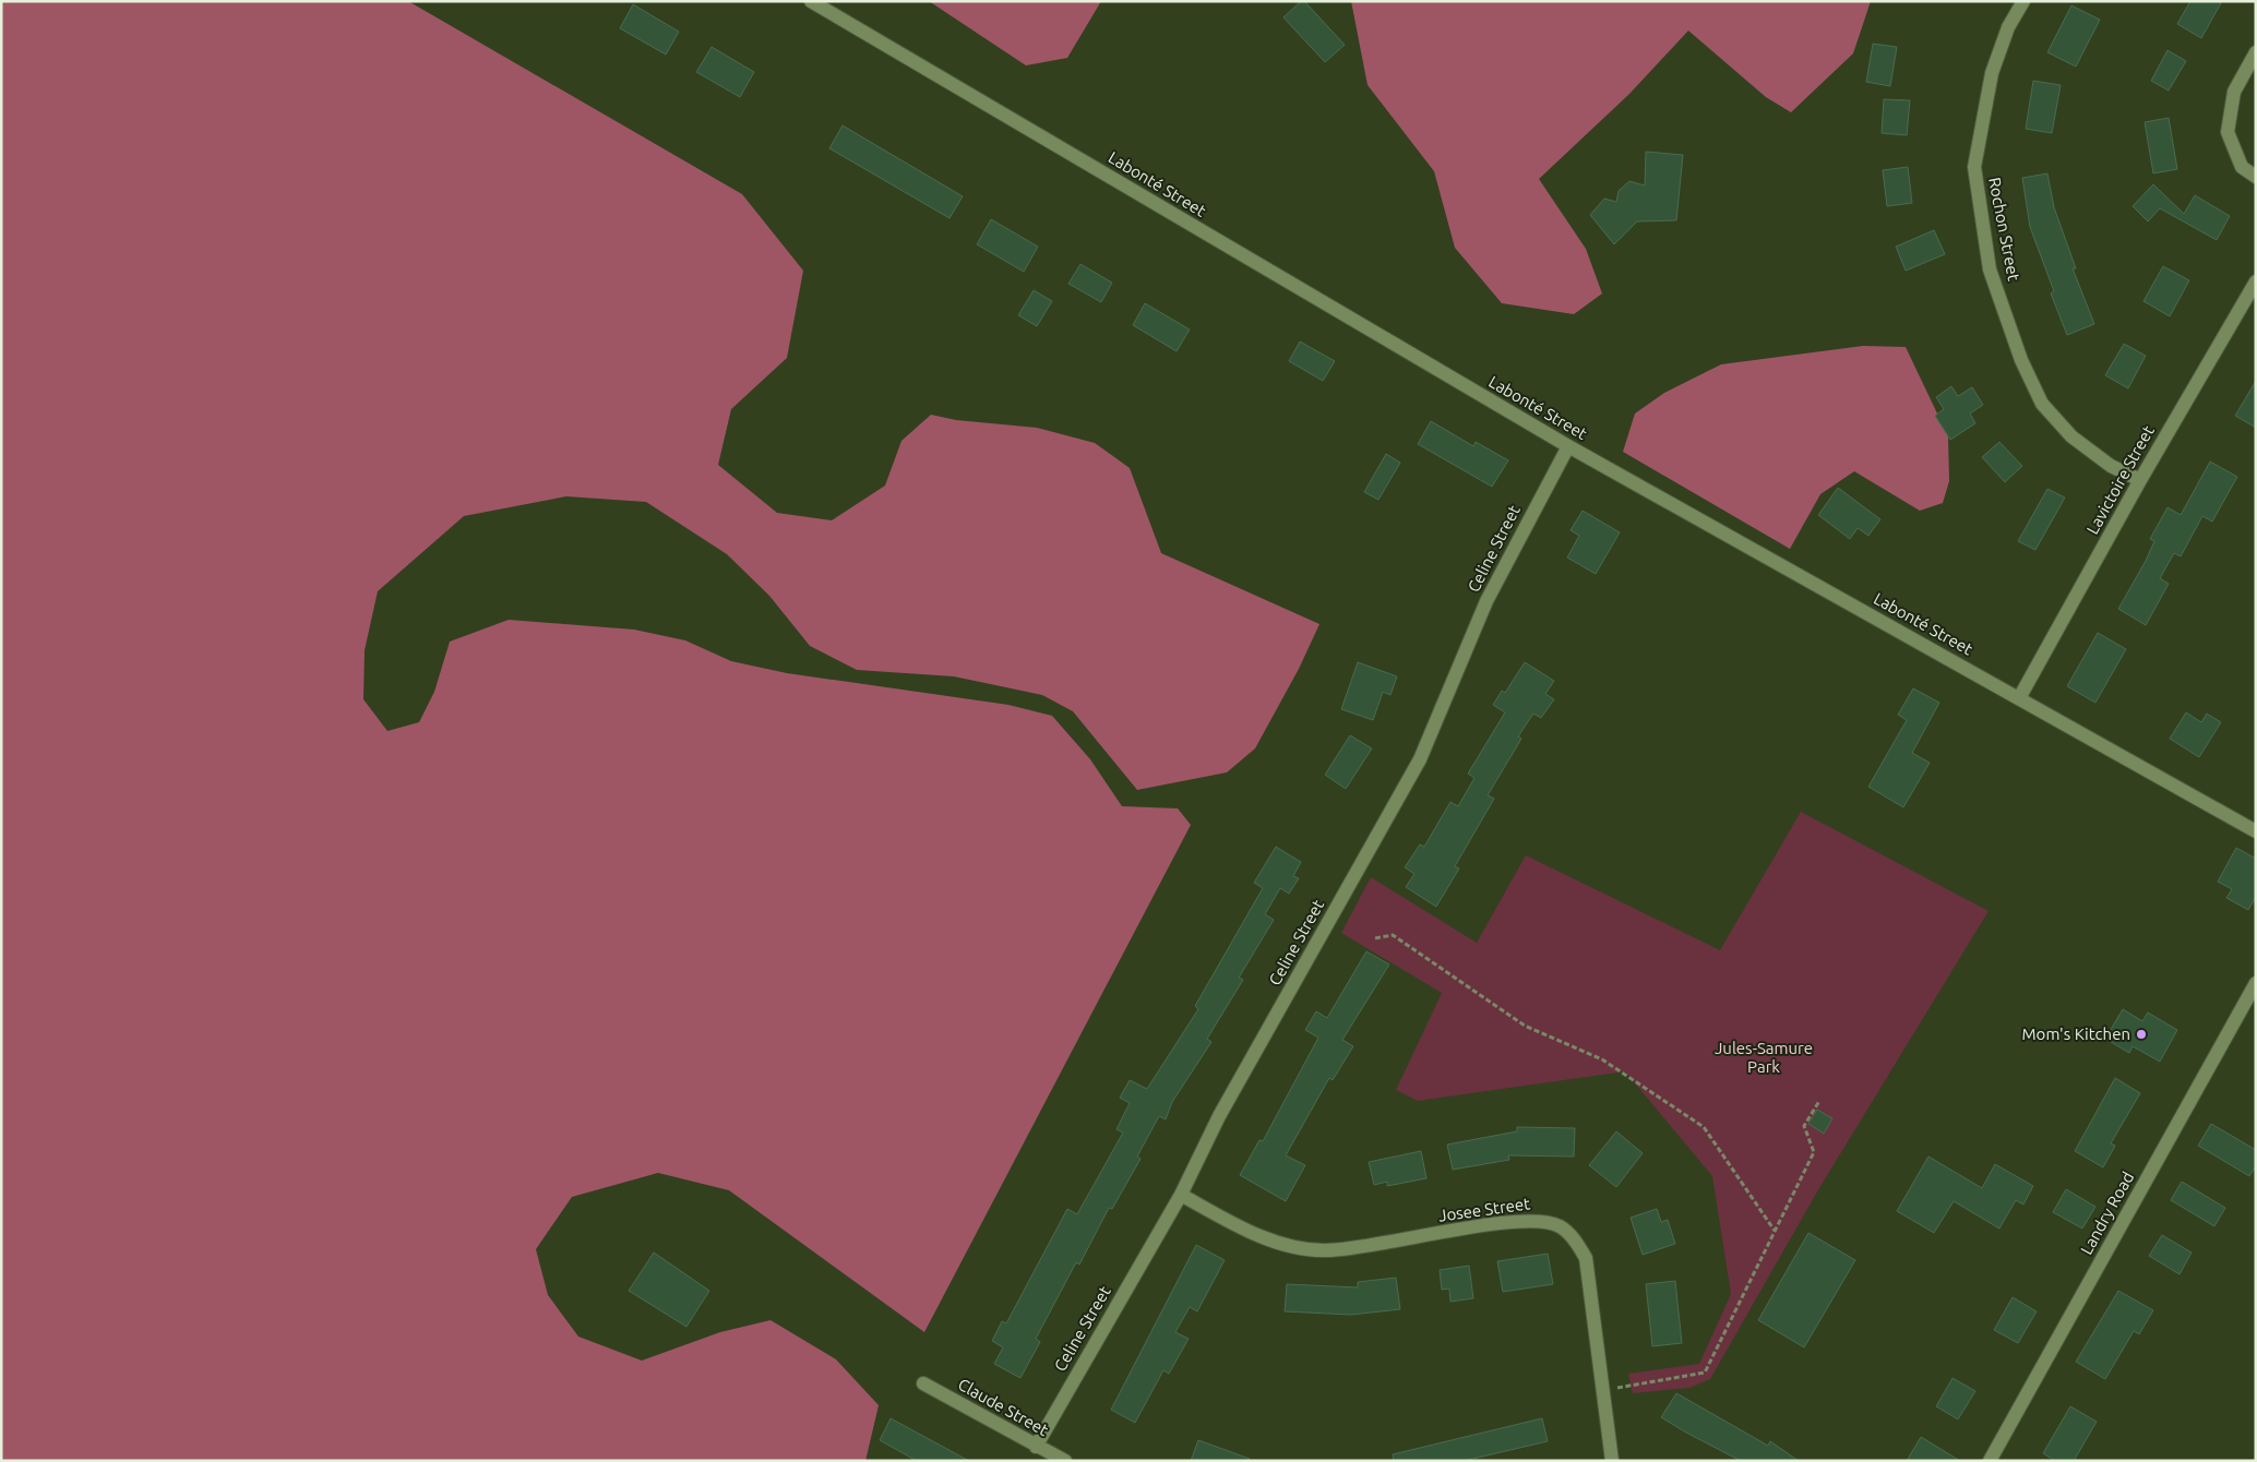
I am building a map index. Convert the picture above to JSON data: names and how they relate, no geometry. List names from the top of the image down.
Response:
{
  "streets": {
    "street": [
      "Labonté Street",
      "Rochon Street",
      "Lavictoire Street",
      "Celine Street",
      "Josee Street",
      "Landry Road",
      "Claude Street"
    ]
  },
  "crossings": [
    ["Labonté Street", "Lavictoire Street"],
    ["Labonté Street", "Celine Street"],
    ["Rochon Street", "Lavictoire Street"],
    ["Celine Street", "Josee Street"],
    ["Celine Street", "Claude Street"]
  ],
  "parks": ["Jules-Samure Park"],
  "places": ["Mom's Kitchen"]
}
